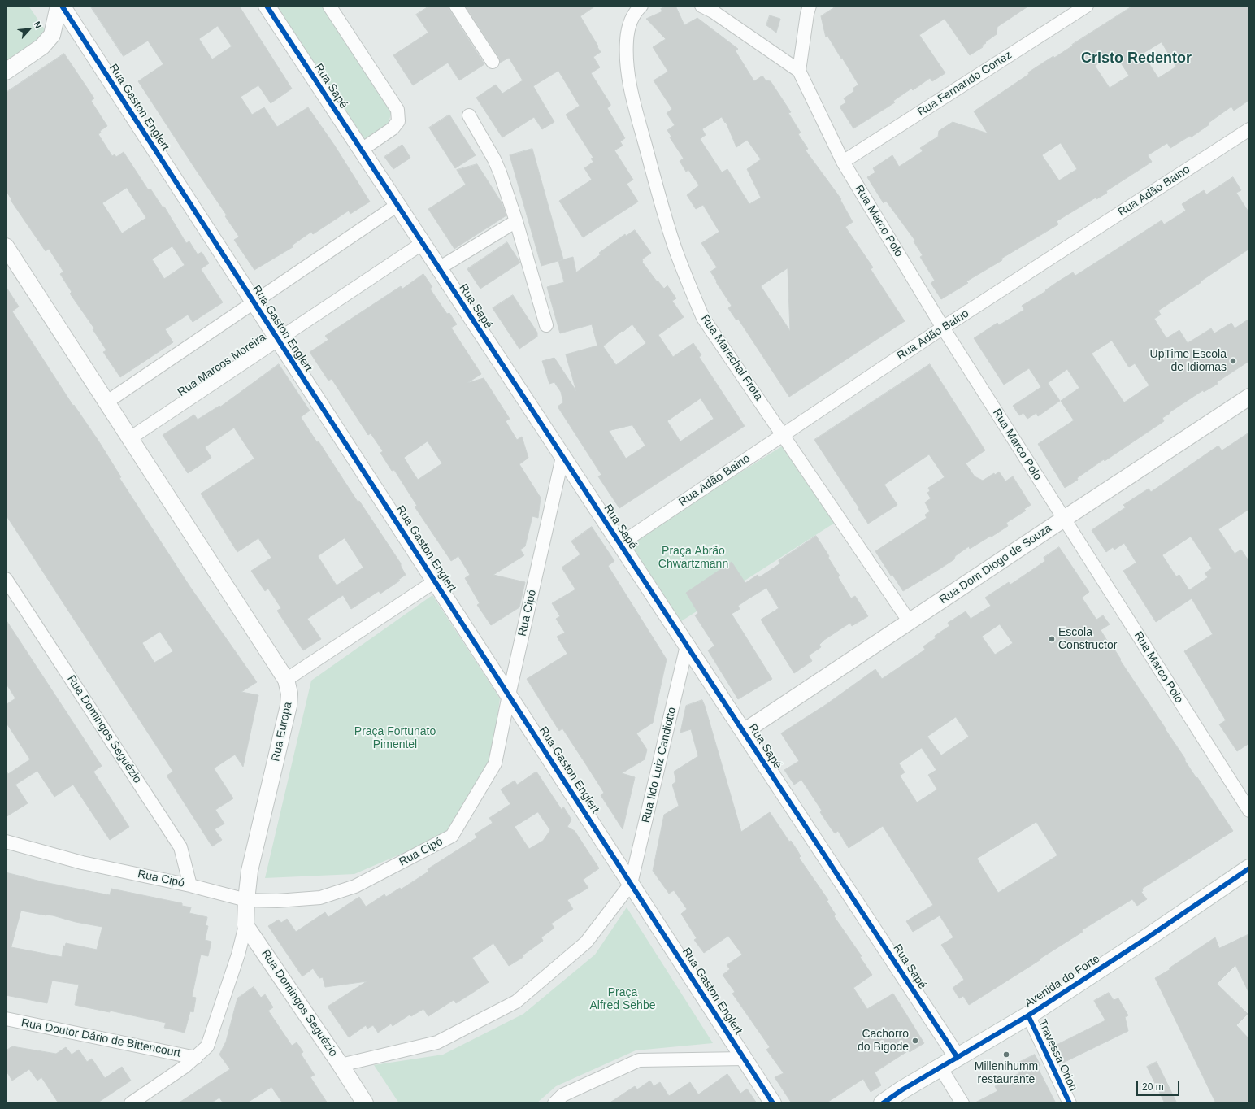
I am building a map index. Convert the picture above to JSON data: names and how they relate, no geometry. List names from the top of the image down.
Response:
{
  "streets": {
    "main road": ["Avenida do Forte"],
    "street": [
      "Rua Fernando Cortez",
      "Rua Sapé",
      "Rua Gaston Englert",
      "Rua Adão Baino",
      "Rua Marco Polo",
      "Rua Marechal Frota",
      "Rua Marcos Moreira",
      "Rua Dom Diogo de Souza",
      "Rua Cipó",
      "Rua Domingos Seguézio",
      "Rua Europa",
      "Rua Ildo Luiz Candiotto",
      "Rua Doutor Dário de Bittencourt",
      "Travessa Orion"
    ]
  },
  "crossings": [
    ["Rua Fernando Cortez", "Rua Marco Polo"],
    ["Rua Sapé", "Rua Adão Baino"],
    ["Rua Sapé", "Rua Marcos Moreira"],
    ["Rua Sapé", "Rua Dom Diogo de Souza"],
    ["Rua Sapé", "Rua Cipó"],
    ["Rua Sapé", "Rua Ildo Luiz Candiotto"],
    ["Rua Sapé", "Avenida do Forte"],
    ["Rua Gaston Englert", "Rua Marcos Moreira"],
    ["Rua Gaston Englert", "Rua Cipó"],
    ["Rua Gaston Englert", "Rua Ildo Luiz Candiotto"],
    ["Rua Adão Baino", "Rua Marco Polo"],
    ["Rua Adão Baino", "Rua Marechal Frota"],
    ["Rua Marco Polo", "Rua Dom Diogo de Souza"],
    ["Rua Marechal Frota", "Rua Dom Diogo de Souza"],
    ["Rua Cipó", "Rua Domingos Seguézio"],
    ["Rua Cipó", "Rua Europa"],
    ["Avenida do Forte", "Travessa Orion"]
  ],
  "districts": ["Cristo Redentor"],
  "parks": ["Praça Abrão Chwartzmann", "Praça Fortunato Pimentel", "Praça Alfred Sehbe"],
  "places": [
    "UpTime Escola de Idiomas",
    "Escola Constructor",
    "Cachorro do Bigode",
    "Millenihumm restaurante"
  ],
  "scale_bar": "20 m",
  "north": "top right"
}
